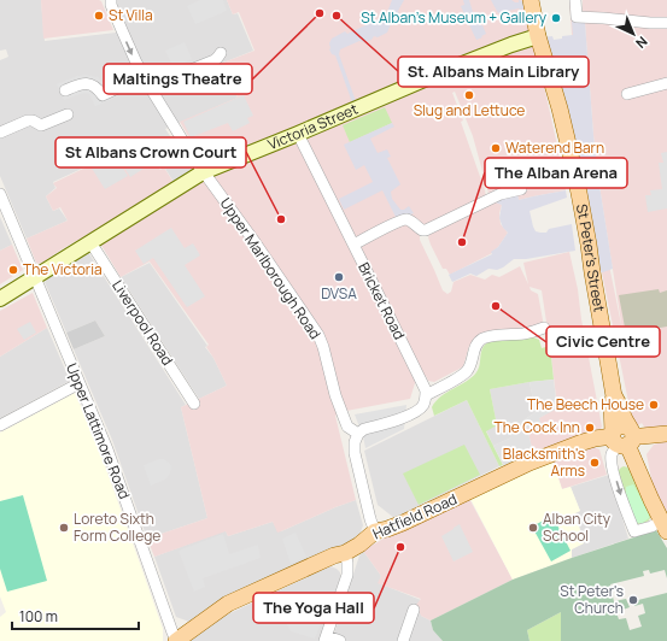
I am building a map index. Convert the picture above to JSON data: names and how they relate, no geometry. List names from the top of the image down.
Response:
{
  "streets": {
    "main road": ["Victoria Street", "St Peter's Street", "Hatfield Road"],
    "street": [
      "Upper Marlborough Road",
      "Bricket Road",
      "Liverpool Road",
      "Upper Lattimore Road"
    ]
  },
  "crossings": [
    ["Victoria Street", "St Peter's Street"],
    ["Victoria Street", "Upper Marlborough Road"],
    ["Victoria Street", "Bricket Road"],
    ["Victoria Street", "Liverpool Road"],
    ["Victoria Street", "Upper Lattimore Road"],
    ["St Peter's Street", "Hatfield Road"],
    ["Upper Lattimore Road", "Hatfield Road"]
  ],
  "places": [
    "Maltings Theatre",
    "St Villa",
    "St. Albans Main Library",
    "St Alban's Museum + Gallery",
    "Slug and Lettuce",
    "Waterend Barn",
    "St Albans Crown Court",
    "The Alban Arena",
    "The Victoria",
    "DVSA",
    "Civic Centre",
    "The Beech House",
    "The Cock Inn",
    "Blacksmith's Arms",
    "Loreto Sixth Form College",
    "Alban City School",
    "The Yoga Hall",
    "St Peter's Church"
  ],
  "scale_bar": "100 m",
  "north": "bottom right"
}
